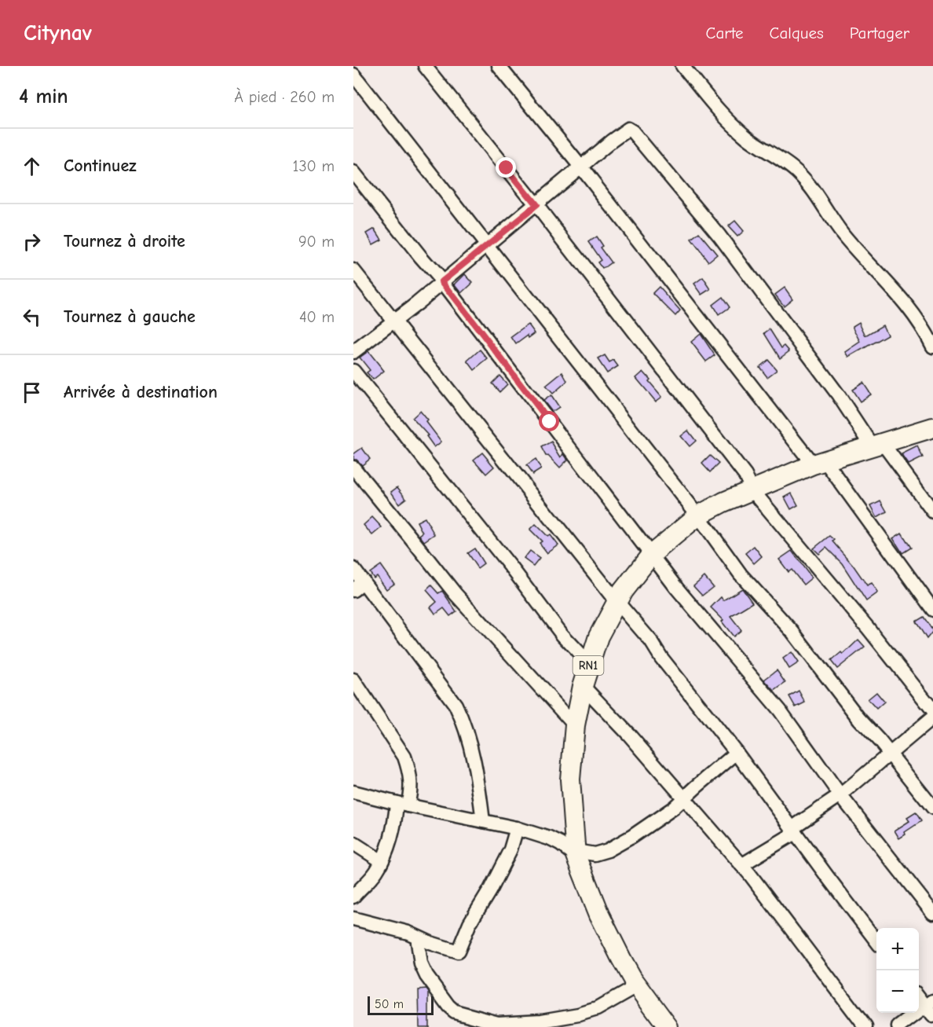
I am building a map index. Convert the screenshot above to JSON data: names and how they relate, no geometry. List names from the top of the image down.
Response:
{
  "streets": {
    "highway": ["RN1"]
  },
  "scale_bar": "50 m",
  "page": {
    "header": "Citynav",
    "nav": ["Carte", "Calques", "Partager"],
    "heading": ["4 min", "À pied · 260 m"],
    "list": [
      ["Continuez", "130 m"],
      ["Tournez à droite", "90 m"],
      ["Tournez à gauche", "40 m"],
      "Arrivée à destination"
    ],
    "map_buttons": ["+", "−"],
    "scale": "50 m"
  }
}
